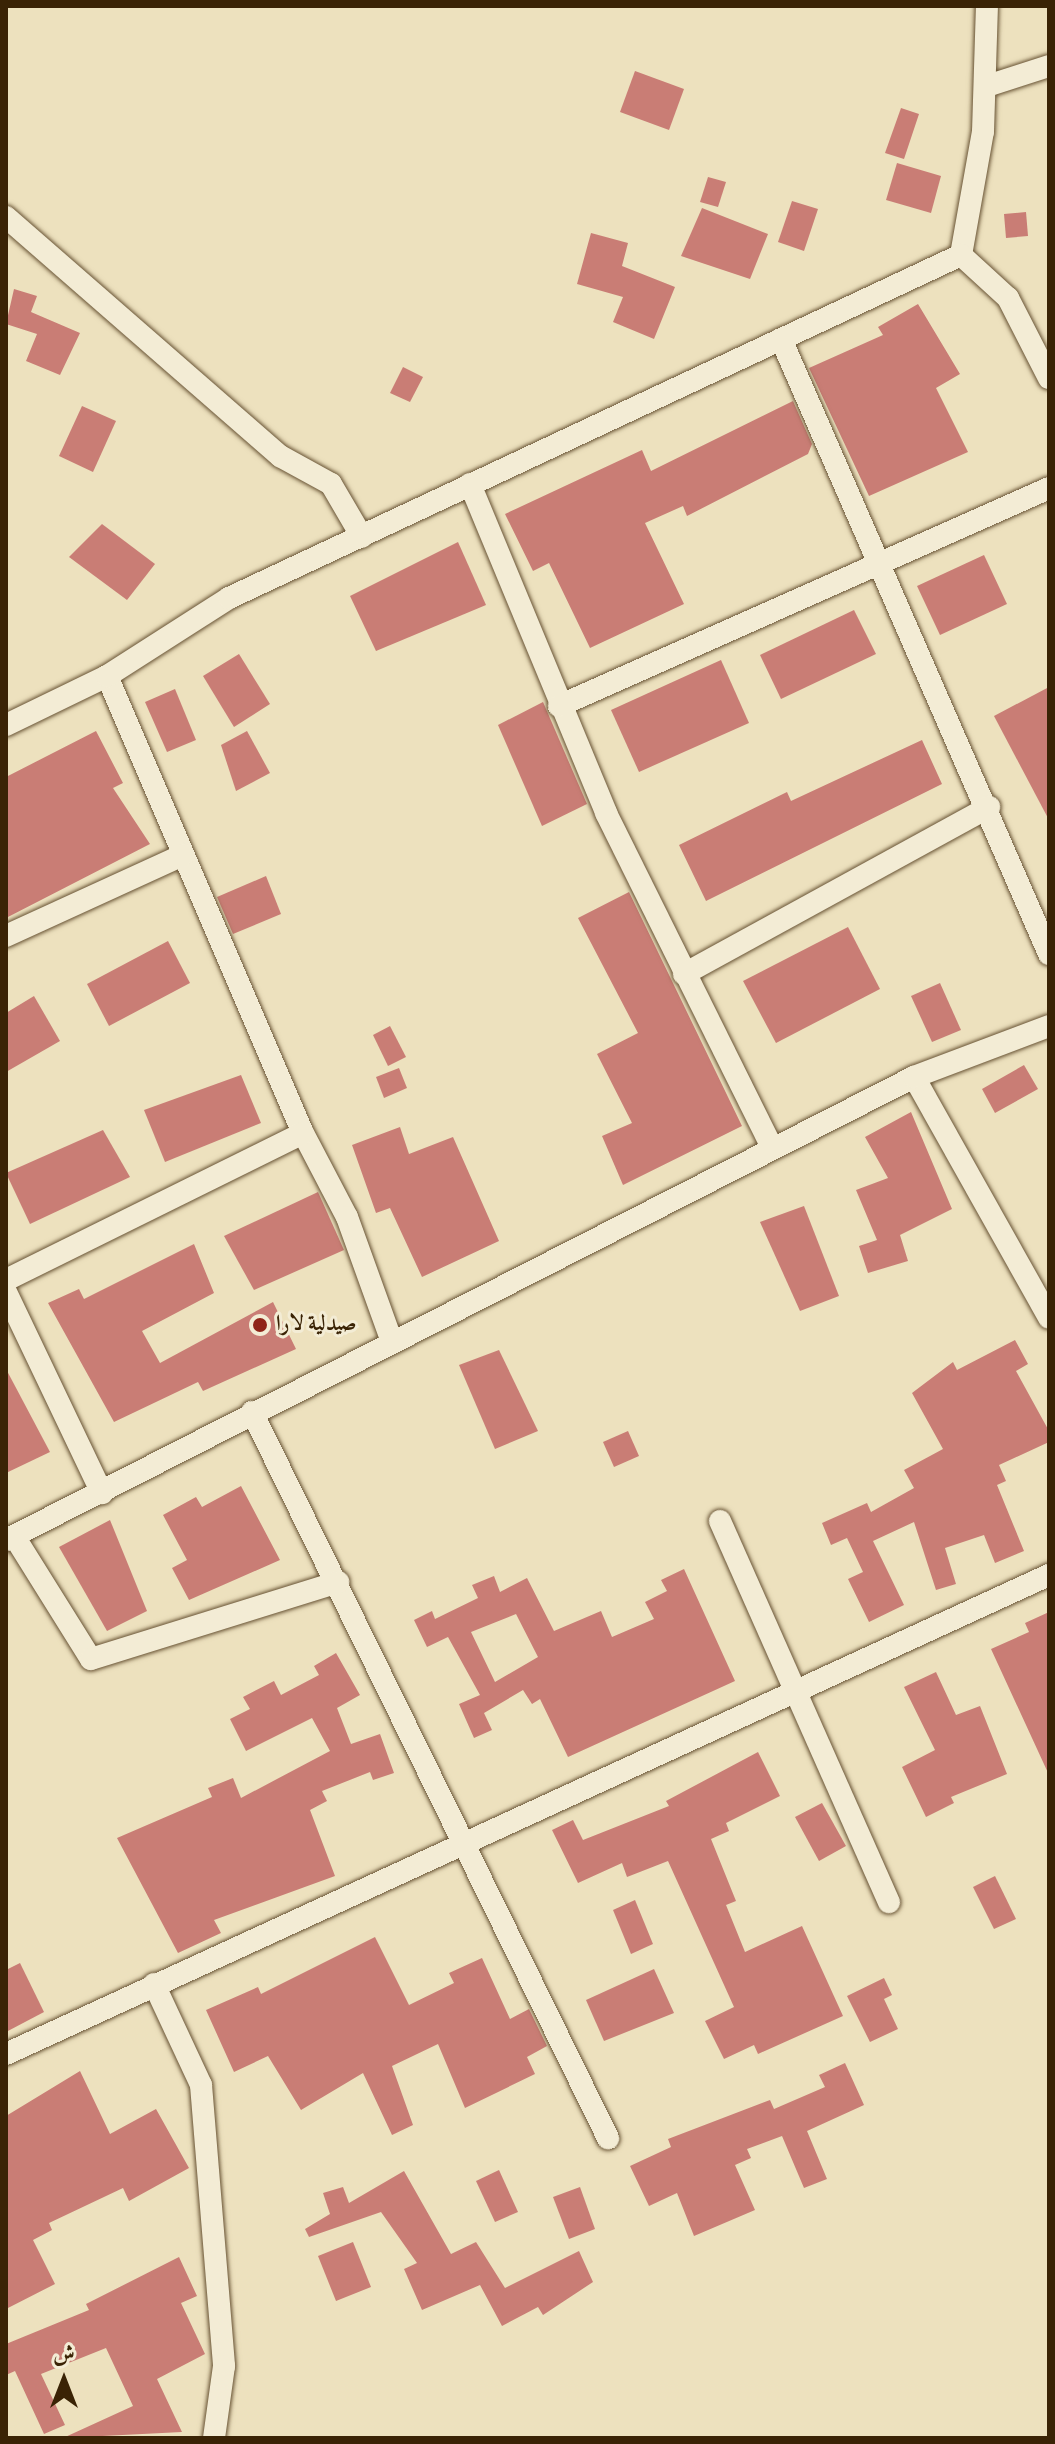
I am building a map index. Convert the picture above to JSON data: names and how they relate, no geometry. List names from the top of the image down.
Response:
{
  "places": ["صيدلية لارا"],
  "north": "top"
}
